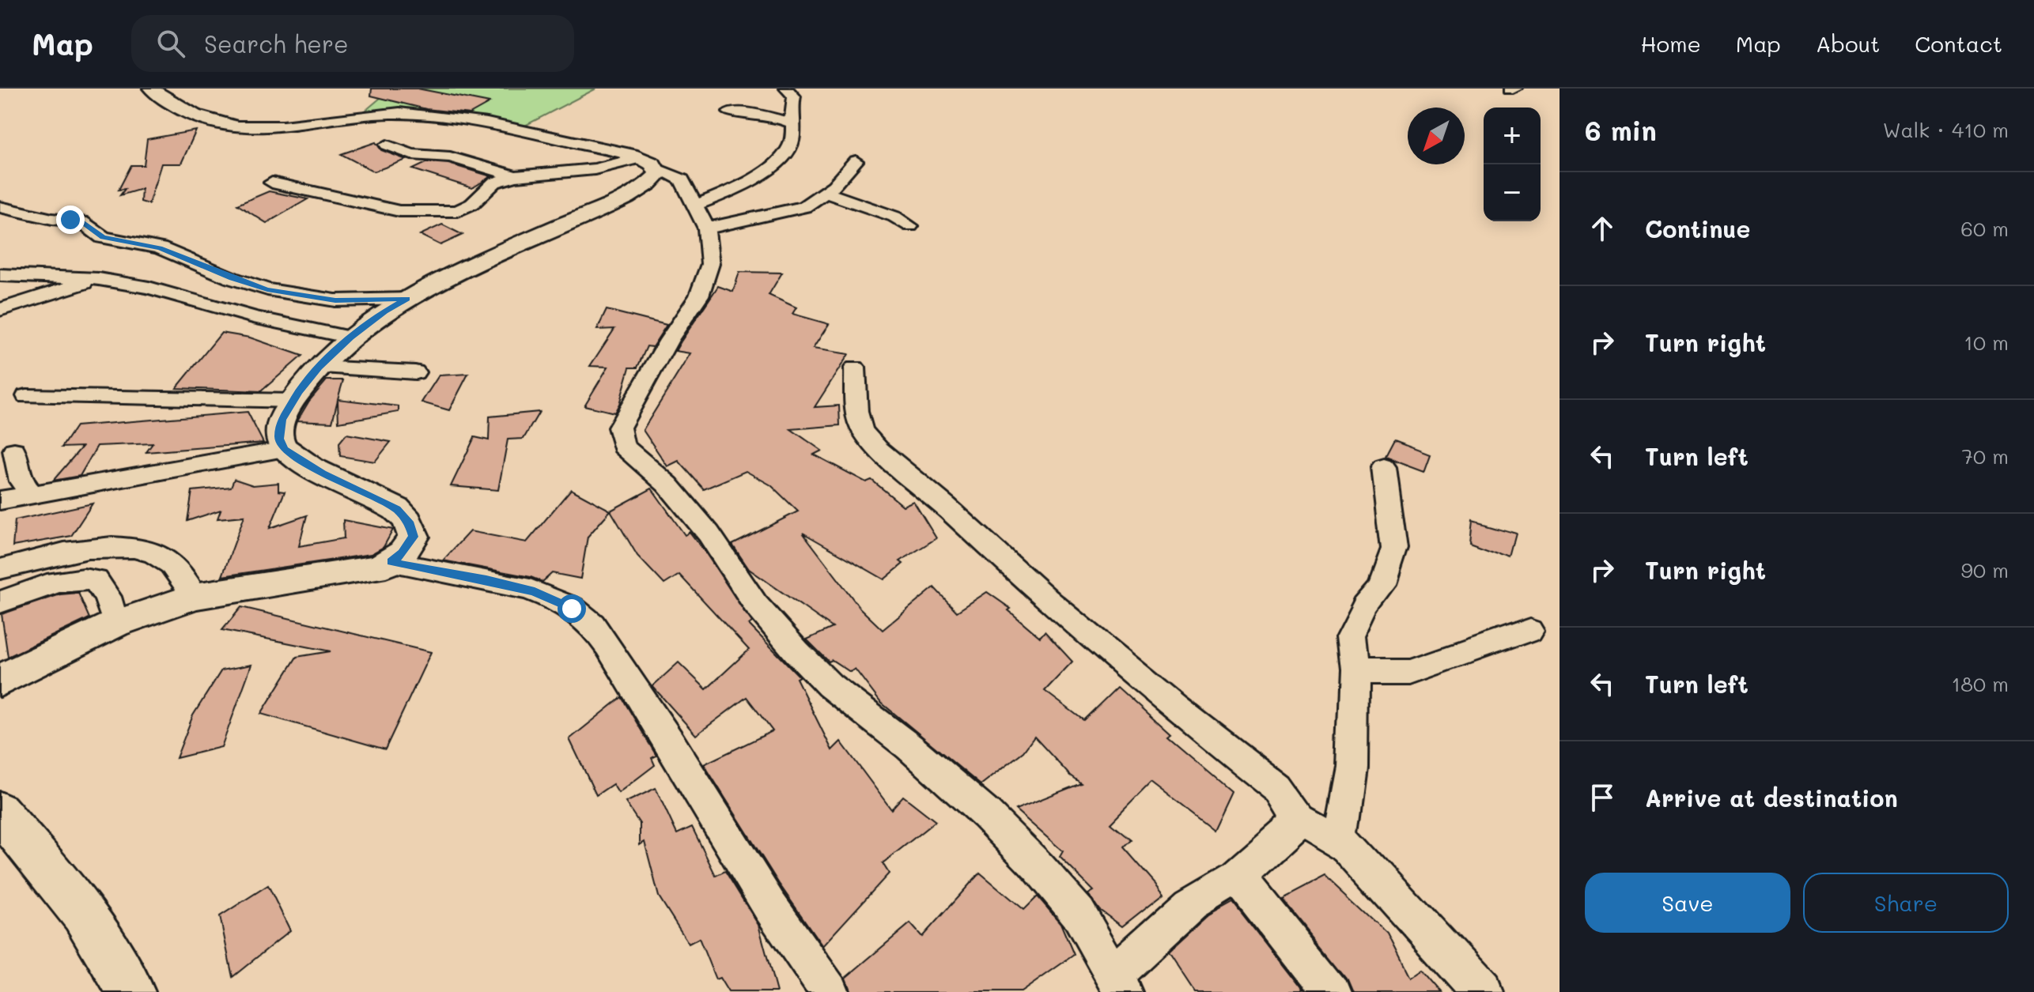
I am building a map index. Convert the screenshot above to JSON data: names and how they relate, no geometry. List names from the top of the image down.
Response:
{
  "north": "bottom left",
  "page": {
    "header": "Map",
    "search": "Search here",
    "nav": [
      "Home",
      "Map",
      "About",
      "Contact"
    ],
    "heading": ["6 min", "Walk · 410 m"],
    "map_buttons": ["+", "−"],
    "list": [
      ["Continue", "60 m"],
      ["Turn right", "10 m"],
      ["Turn left", "70 m"],
      ["Turn right", "90 m"],
      ["Turn left", "180 m"],
      "Arrive at destination"
    ],
    "buttons": ["Save", "Share"]
  }
}
